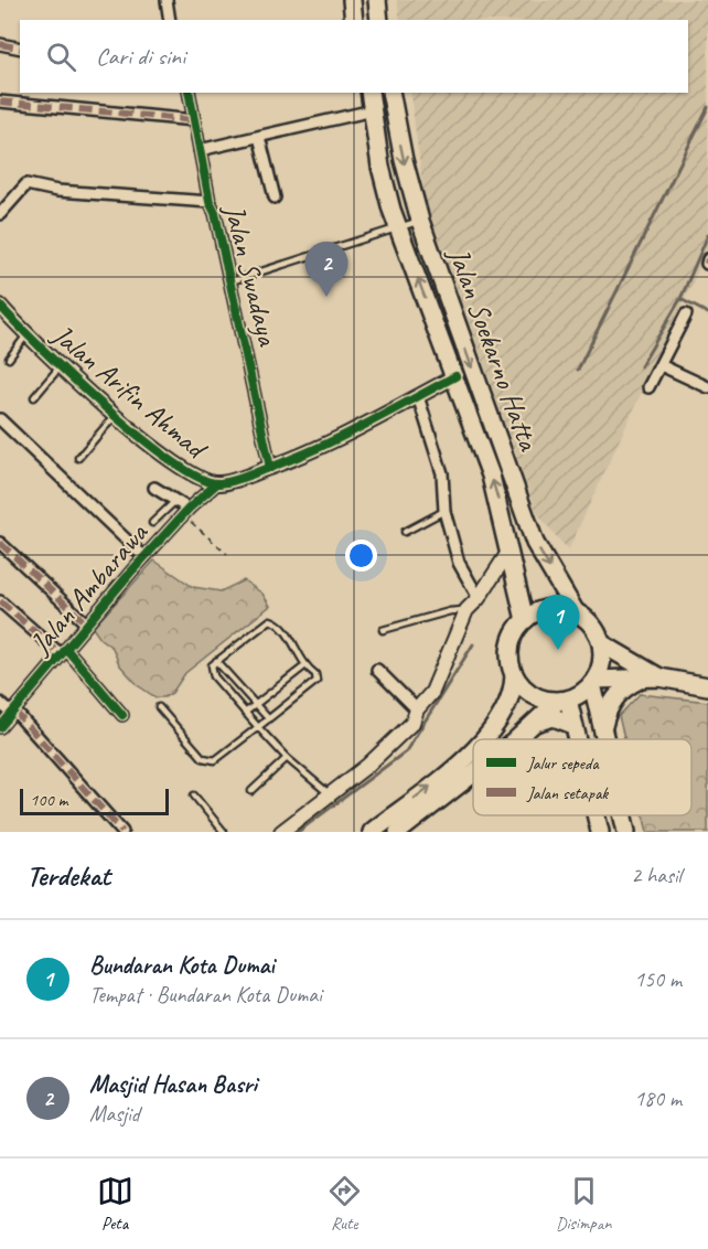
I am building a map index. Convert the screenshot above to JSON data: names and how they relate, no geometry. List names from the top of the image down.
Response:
{
  "streets": {
    "main road": ["Jalan Soekarno Hatta"],
    "street": ["Jalan Swadaya", "Jalan Arifin Ahmad", "Jalan Ambarawa"]
  },
  "crossings": [
    ["Jalan Swadaya", "Jalan Arifin Ahmad"],
    ["Jalan Soekarno Hatta", "Jalan Arifin Ahmad"],
    ["Jalan Arifin Ahmad", "Jalan Ambarawa"]
  ],
  "legend": ["Jalur sepeda", "Jalan setapak"],
  "scale_bar": "100 m",
  "page": {
    "search": "Cari di sini",
    "pins": ["2", "1"],
    "scale": "100 m",
    "heading": ["Terdekat", "2 hasil"],
    "list": [
      {
        "mark": "1",
        "name": "Bundaran Kota Dumai",
        "note": "Tempat · Bundaran Kota Dumai",
        "value": "150 m"
      },
      {
        "mark": "2",
        "name": "Masjid Hasan Basri",
        "note": "Masjid",
        "value": "180 m"
      }
    ],
    "nav": ["Peta", "Rute", "Disimpan"]
  }
}
